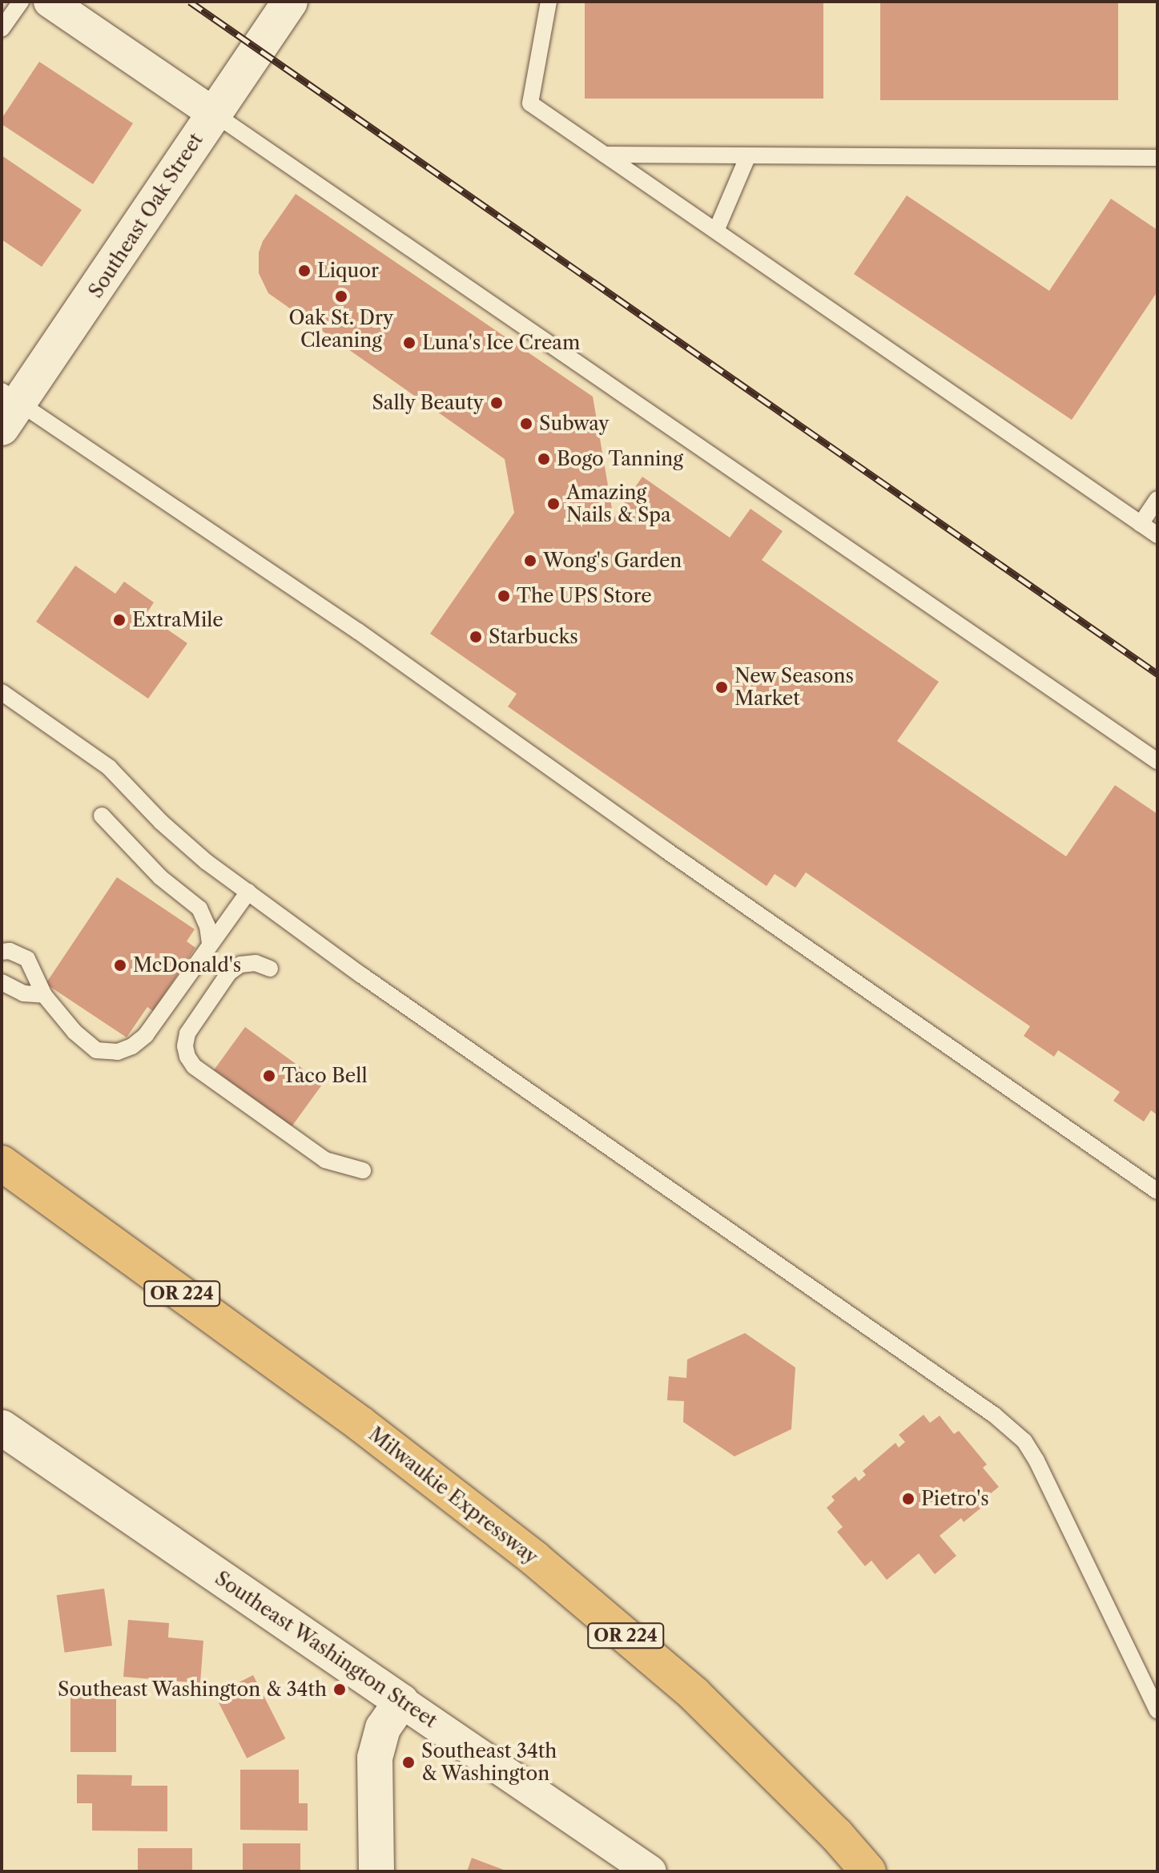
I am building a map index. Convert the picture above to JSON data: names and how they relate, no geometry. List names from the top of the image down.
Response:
{
  "streets": {
    "highway": ["OR 224", "Milwaukie Expressway"],
    "street": ["Southeast Oak Street", "Southeast Washington Street"]
  },
  "places": [
    "Liquor",
    "Oak St. Dry Cleaning",
    "Luna's Ice Cream",
    "Sally Beauty",
    "Subway",
    "Bogo Tanning",
    "Amazing Nails & Spa",
    "Wong's Garden",
    "The UPS Store",
    "ExtraMile",
    "Starbucks",
    "New Seasons Market",
    "McDonald's",
    "Taco Bell",
    "Pietro's",
    "Southeast Washington & 34th",
    "Southeast 34th & Washington"
  ]
}
